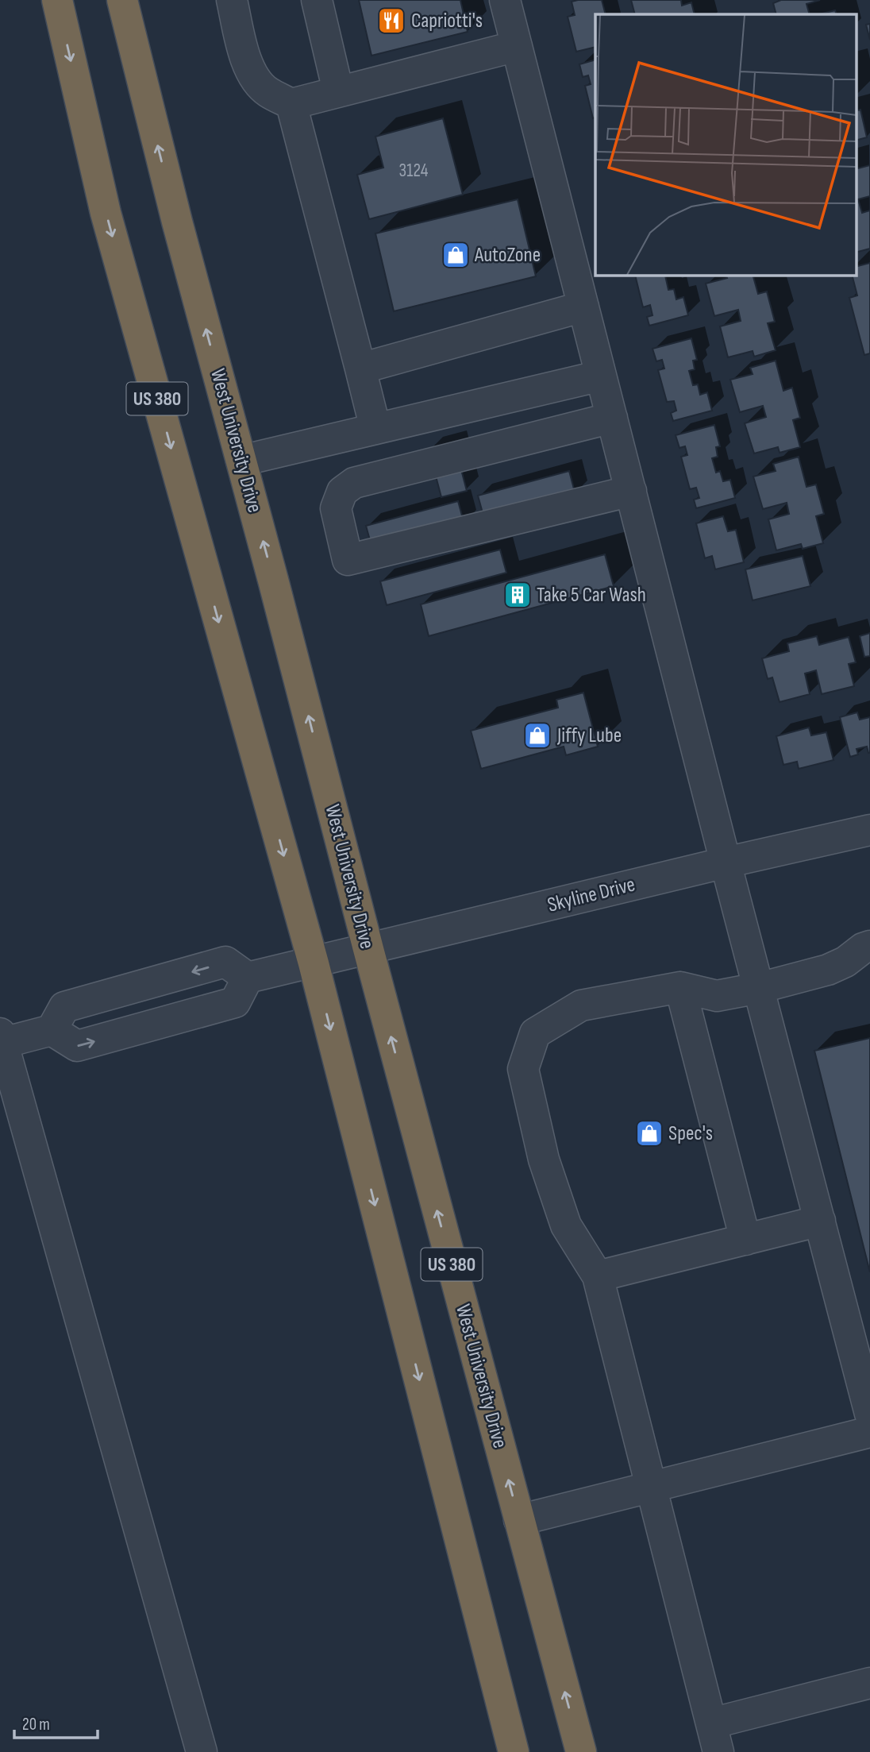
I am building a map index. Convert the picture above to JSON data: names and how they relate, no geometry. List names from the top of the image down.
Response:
{
  "streets": {
    "highway": ["US 380", "West University Drive"],
    "street": ["Skyline Drive"]
  },
  "crossings": [
    ["US 380", "Skyline Drive"],
    ["West University Drive", "Skyline Drive"]
  ],
  "places": {
    "restaurant": ["Capriotti's"],
    "shop": ["AutoZone", "Jiffy Lube", "Spec's"],
    "building": ["Take 5 Car Wash"]
  },
  "house_numbers": ["3124"],
  "scale_bar": "20 m"
}
